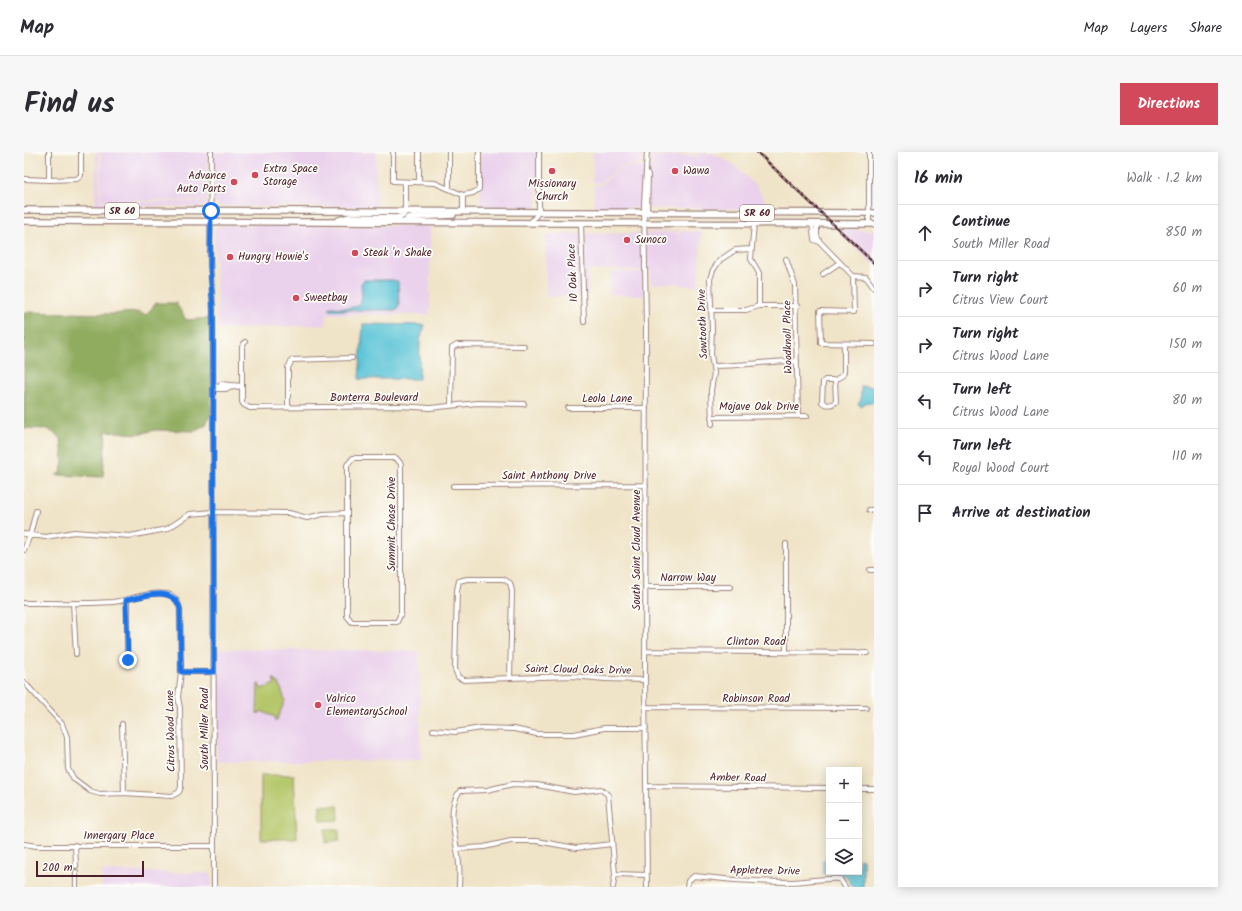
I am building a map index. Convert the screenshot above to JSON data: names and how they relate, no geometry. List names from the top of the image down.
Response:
{
  "streets": {
    "highway": ["SR 60"],
    "street": [
      "10 Oak Place",
      "Sawtooth Drive",
      "Woodknoll Place",
      "Bonterra Boulevard",
      "Leola Lane",
      "Mojave Oak Drive",
      "Saint Anthony Drive",
      "Summit Chase Drive",
      "South Saint Cloud Avenue",
      "Narrow Way",
      "Clinton Road",
      "Saint Cloud Oaks Drive",
      "Robinson Road",
      "South Miller Road",
      "Citrus Wood Lane",
      "Amber Road",
      "Innergary Place",
      "Appletree Drive"
    ]
  },
  "crossings": [
    ["SR 60", "10 Oak Place"],
    ["SR 60", "South Saint Cloud Avenue"],
    ["SR 60", "South Miller Road"],
    ["Sawtooth Drive", "Mojave Oak Drive"],
    ["Woodknoll Place", "Mojave Oak Drive"],
    ["Leola Lane", "South Saint Cloud Avenue"],
    ["Saint Anthony Drive", "South Saint Cloud Avenue"],
    ["South Saint Cloud Avenue", "Narrow Way"],
    ["South Saint Cloud Avenue", "Clinton Road"],
    ["South Saint Cloud Avenue", "Saint Cloud Oaks Drive"],
    ["South Saint Cloud Avenue", "Robinson Road"],
    ["South Saint Cloud Avenue", "Amber Road"],
    ["South Miller Road", "Innergary Place"]
  ],
  "places": [
    "Missionary Church",
    "Wawa",
    "Extra Space Storage",
    "Advance Auto Parts",
    "Sunoco",
    "Steak 'n Shake",
    "Hungry Howie's",
    "Sweetbay",
    "Valrico ElementarySchool"
  ],
  "scale_bar": "200 m",
  "page": {
    "header": "Map",
    "nav": ["Map", "Layers", "Share"],
    "title": "Find us",
    "buttons": "Directions",
    "heading": ["16 min", "Walk · 1.2 km"],
    "list": [
      ["Continue", "South Miller Road", "850 m"],
      ["Turn right", "Citrus View Court", "60 m"],
      ["Turn right", "Citrus Wood Lane", "150 m"],
      ["Turn left", "Citrus Wood Lane", "80 m"],
      ["Turn left", "Royal Wood Court", "110 m"],
      "Arrive at destination"
    ],
    "map_buttons": ["+", "−"],
    "scale": "200 m"
  }
}
